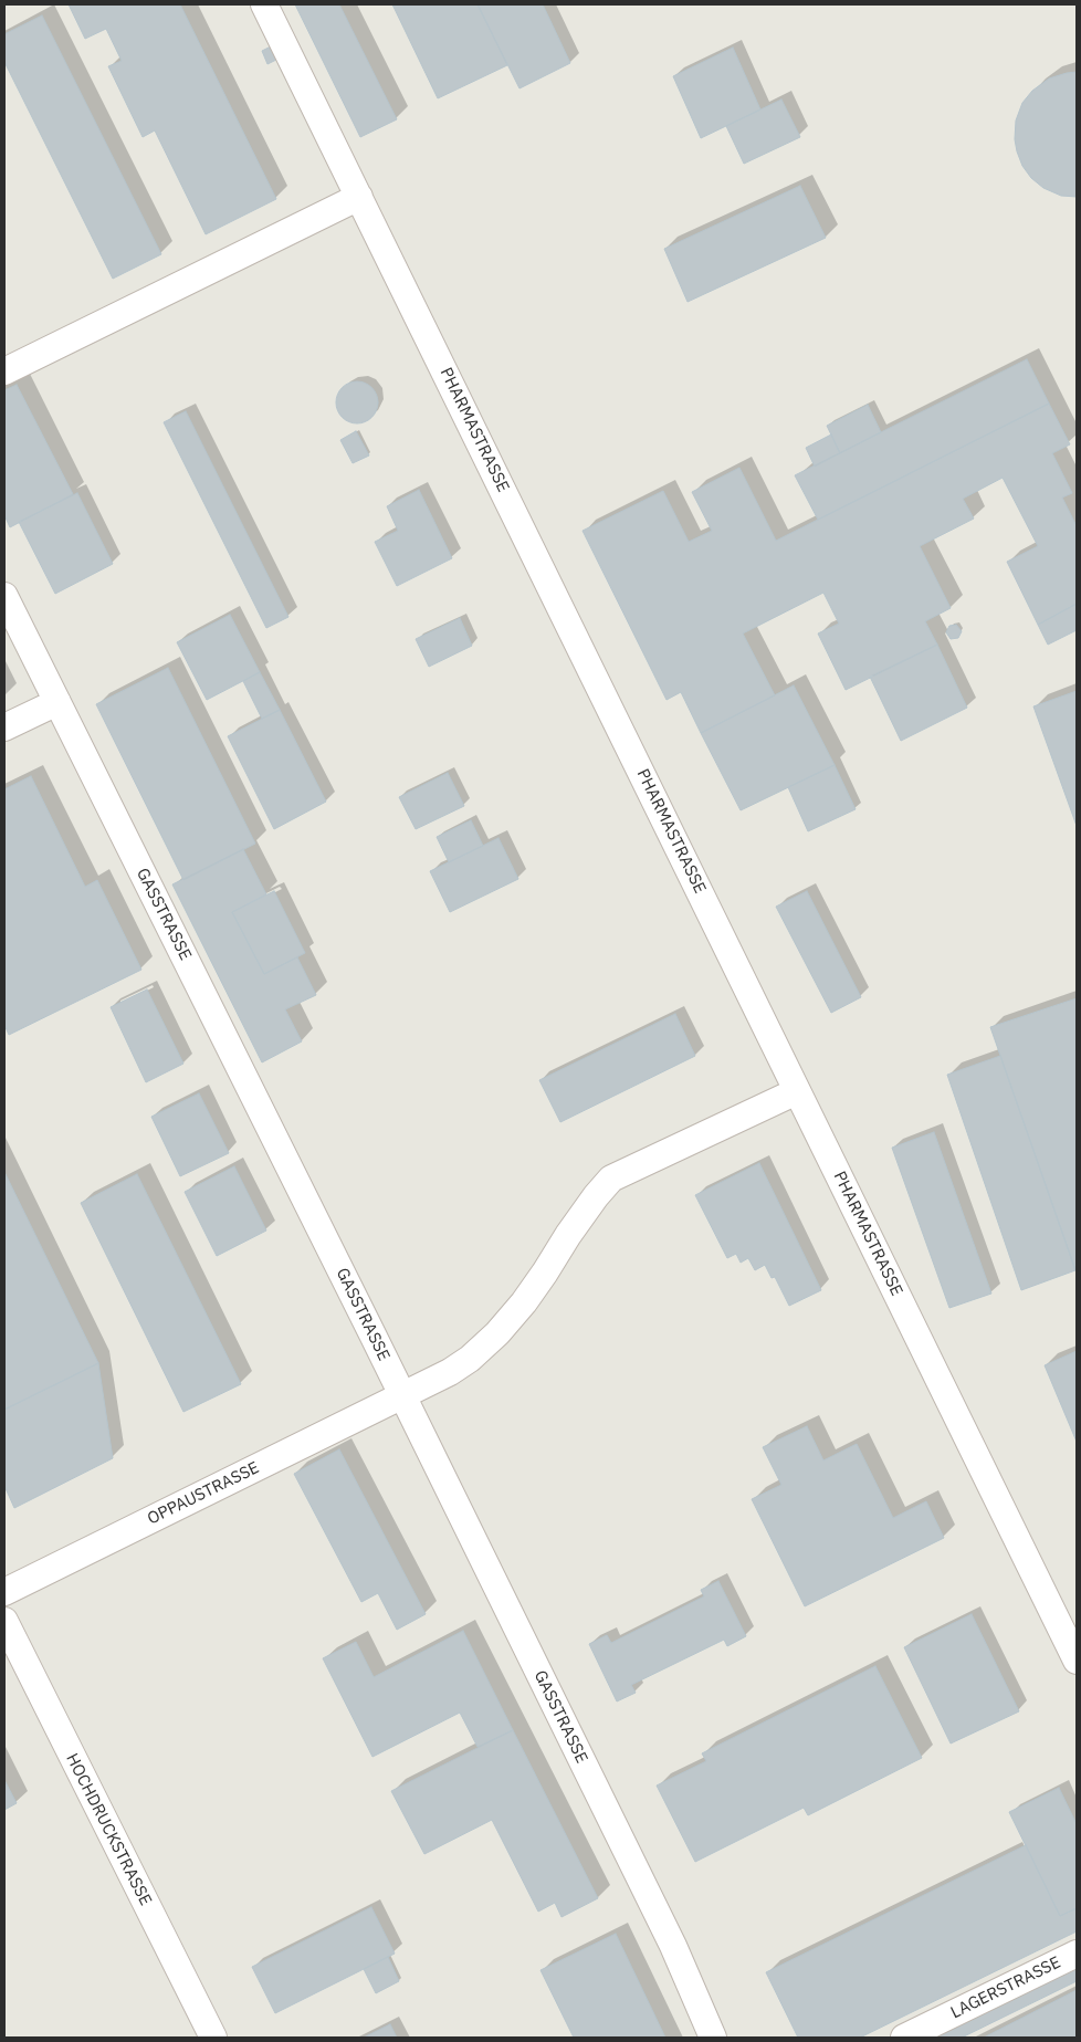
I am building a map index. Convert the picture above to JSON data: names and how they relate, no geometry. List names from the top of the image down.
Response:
{
  "streets": {
    "street": [
      "PHARMASTRASSE",
      "GASSTRASSE",
      "OPPAUSTRASSE",
      "HOCHDRUCKSTRASSE",
      "LAGERSTRASSE"
    ]
  },
  "crossings": [
    ["PHARMASTRASSE", "OPPAUSTRASSE"],
    ["GASSTRASSE", "OPPAUSTRASSE"]
  ]
}
